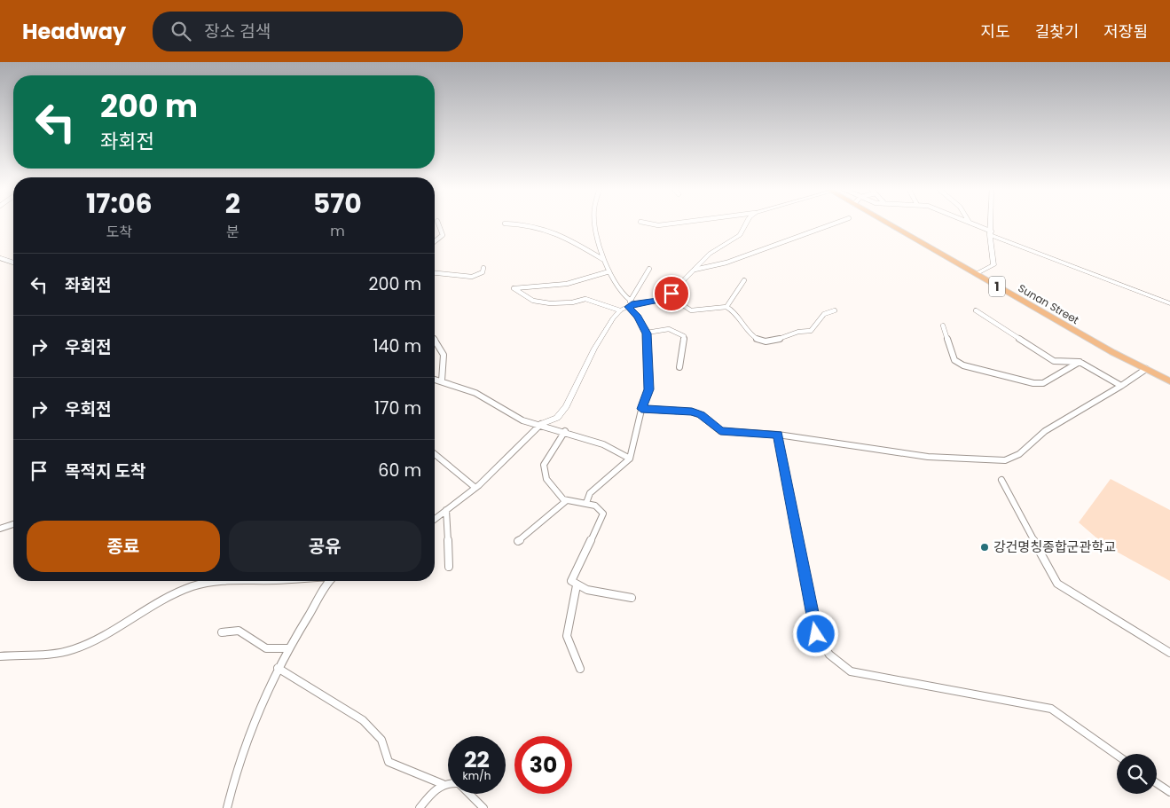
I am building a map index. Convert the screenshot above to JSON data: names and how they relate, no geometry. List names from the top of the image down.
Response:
{
  "streets": {
    "main road": ["1", "Sunan Street"]
  },
  "places": ["강건명칭종합군관학교"],
  "page": {
    "header": "Headway",
    "search": "장소 검색",
    "nav": ["지도", "길찾기", "저장됨"],
    "turn": ["200 m", "좌회전"],
    "eta": [
      "17:06",
      "도착",
      "2",
      "분",
      "570",
      "m"
    ],
    "list": [
      {
        "name": "좌회전",
        "value": "200 m"
      },
      {
        "name": "우회전",
        "value": "140 m"
      },
      {
        "name": "우회전",
        "value": "170 m"
      },
      {
        "name": "목적지 도착",
        "value": "60 m"
      }
    ],
    "buttons": ["종료", "공유"],
    "speed": "22 km/h",
    "limit": "30"
  }
}
